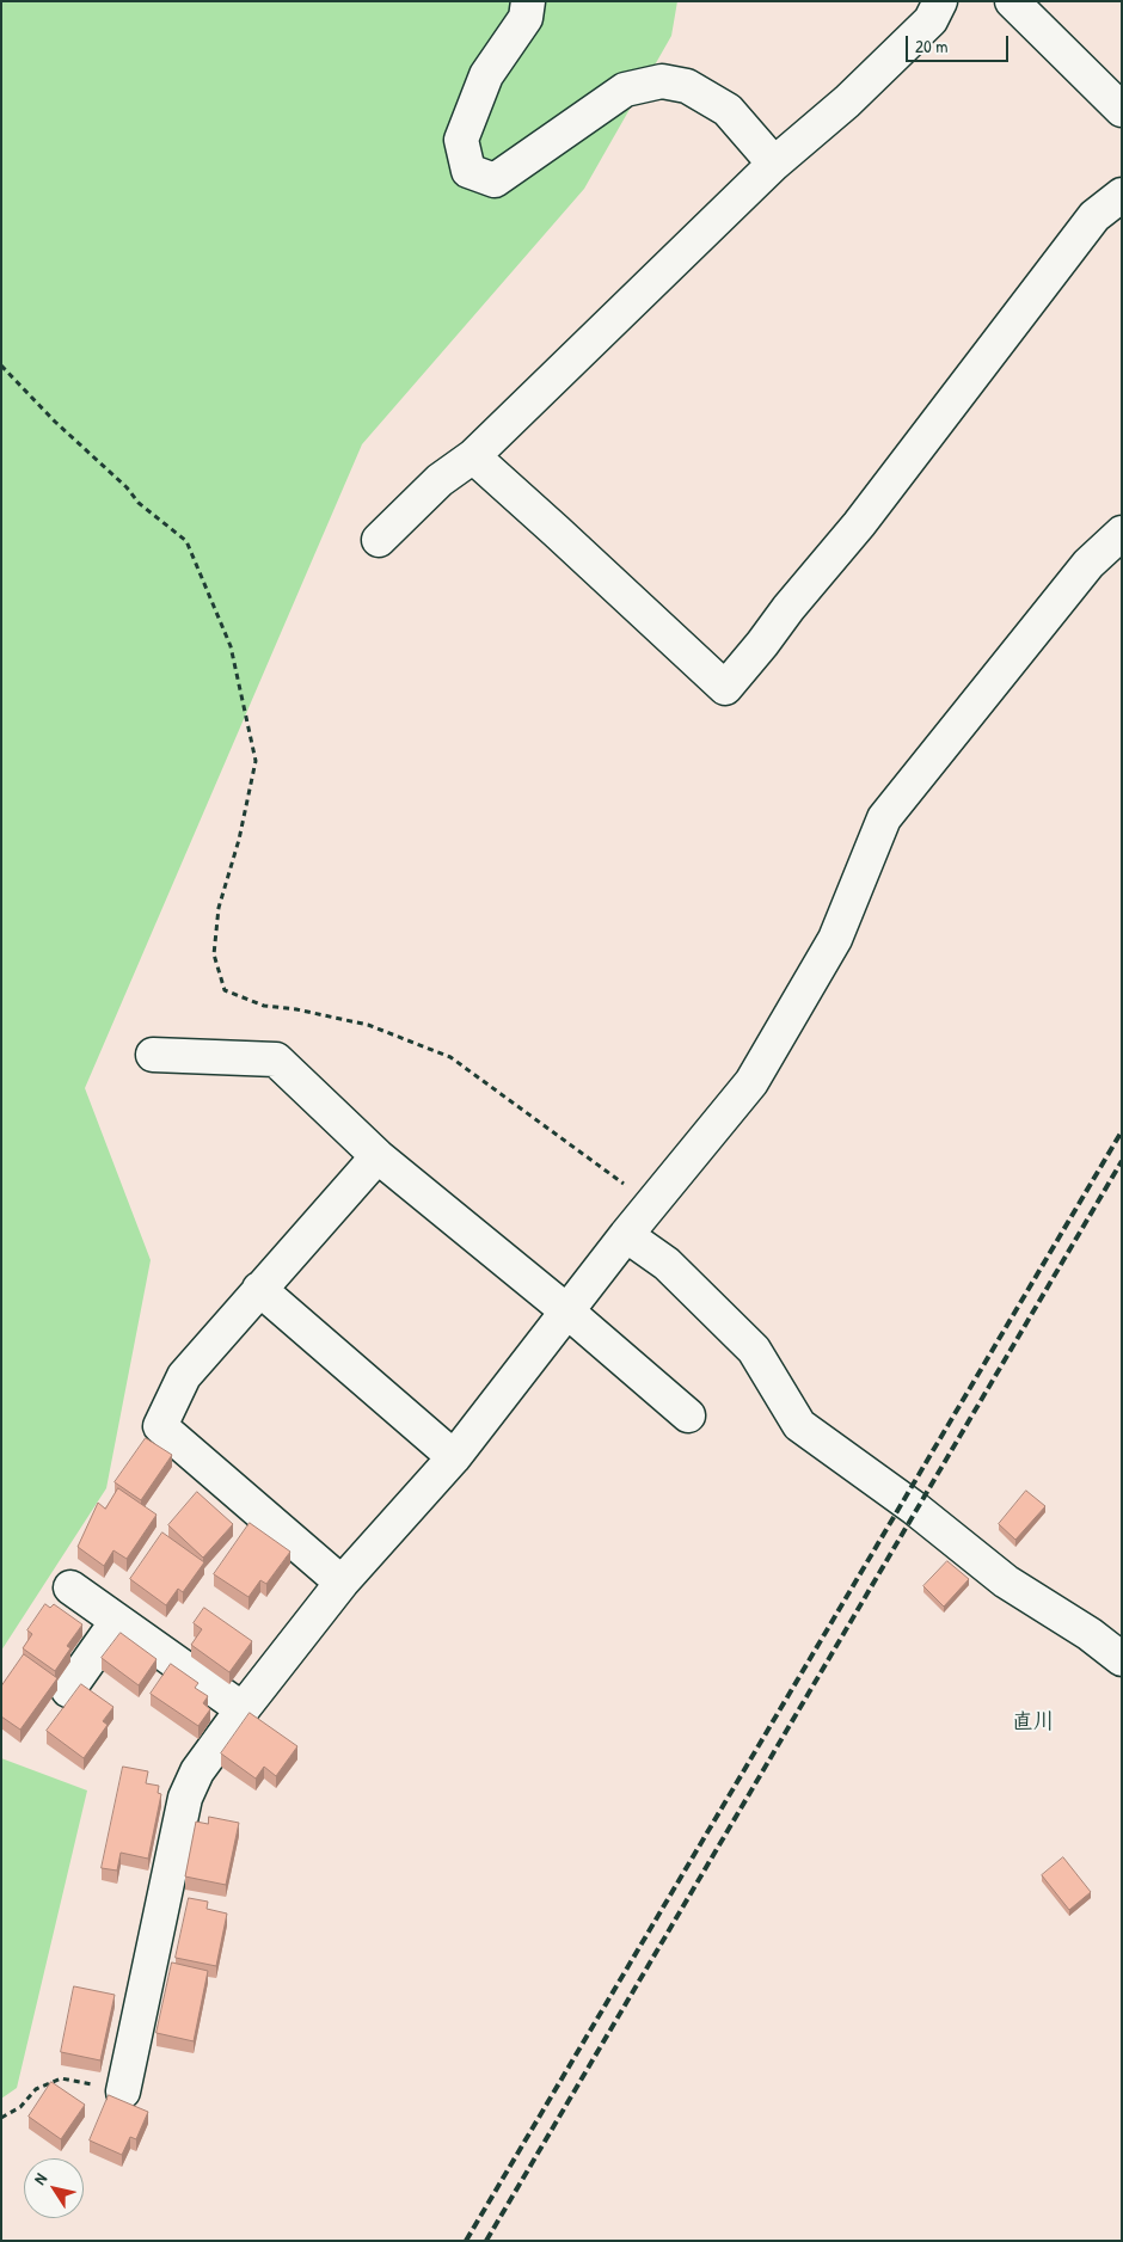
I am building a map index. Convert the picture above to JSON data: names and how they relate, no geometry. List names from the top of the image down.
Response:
{
  "districts": ["直川"],
  "scale_bar": "20 m",
  "north": "top left"
}
